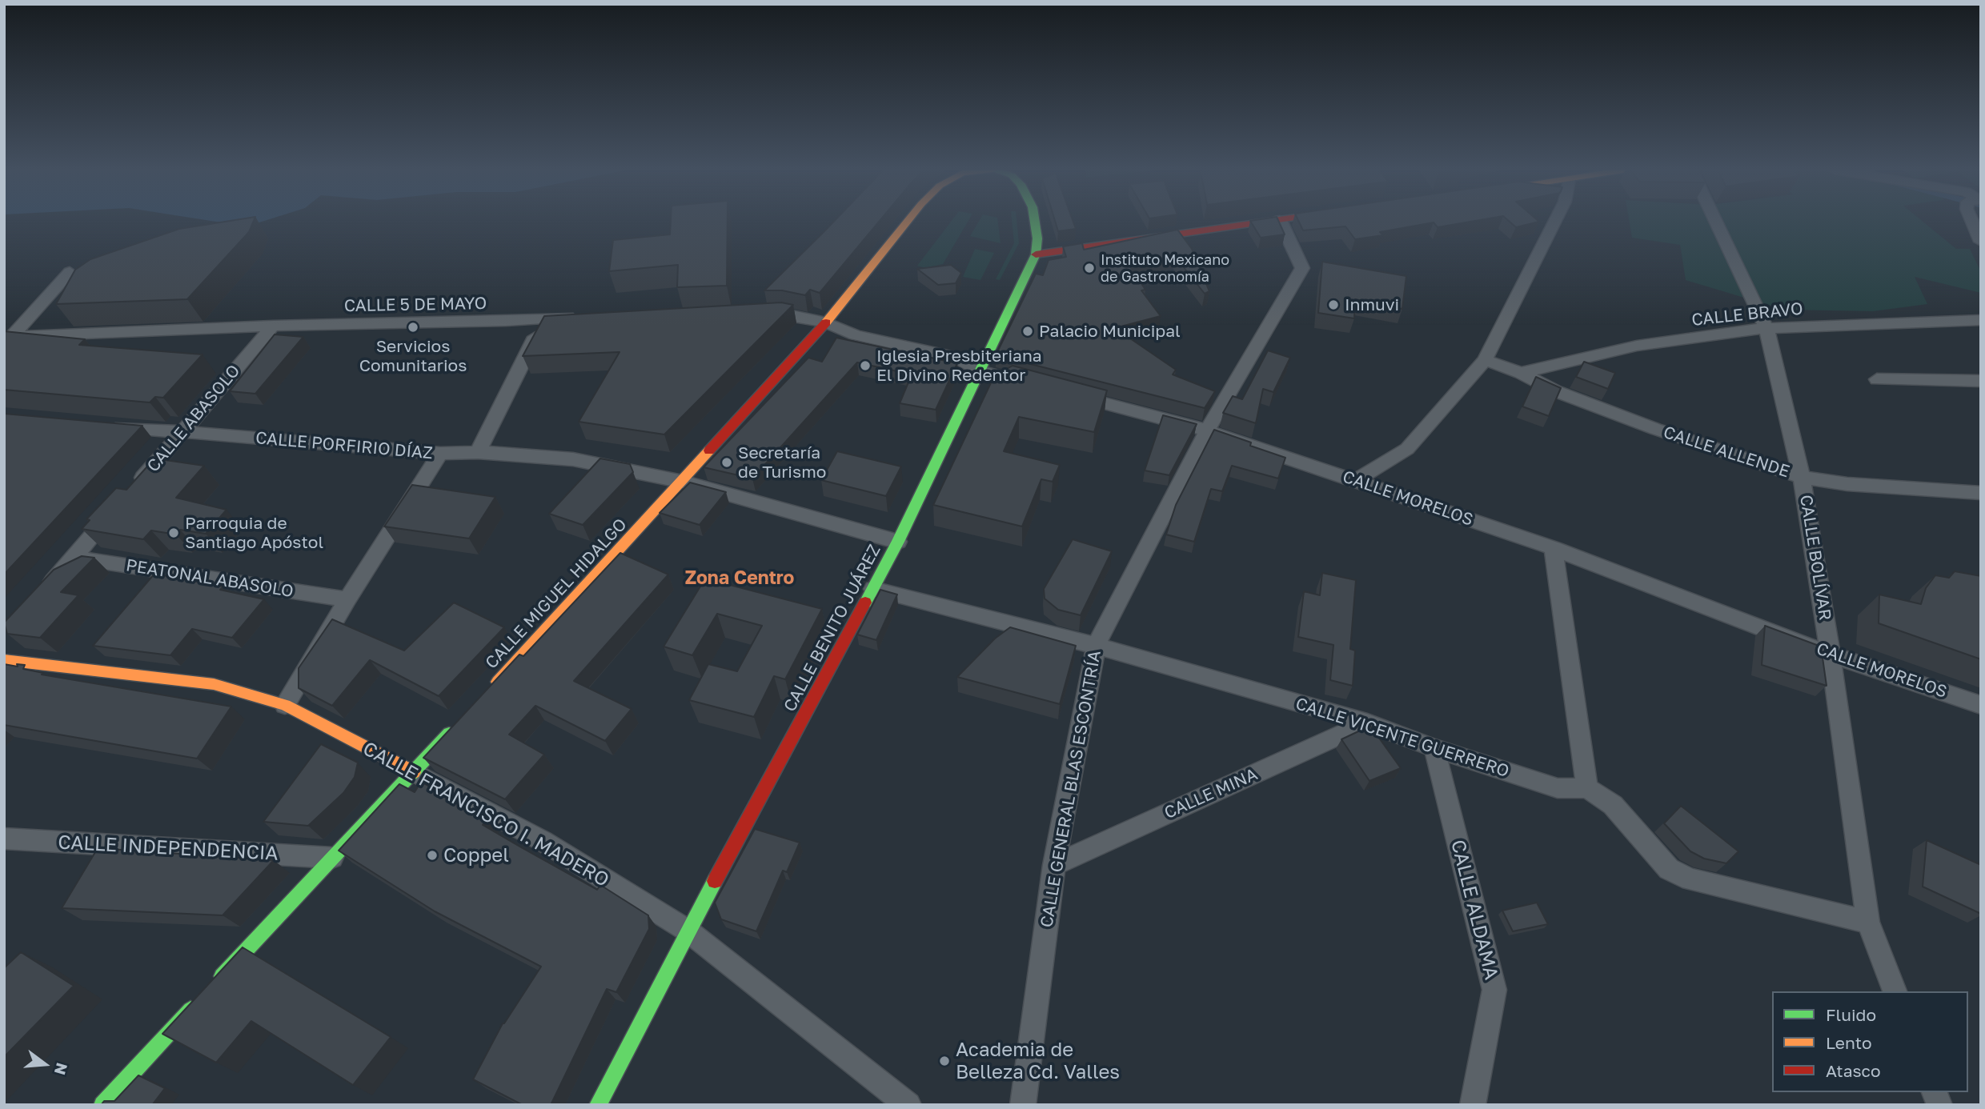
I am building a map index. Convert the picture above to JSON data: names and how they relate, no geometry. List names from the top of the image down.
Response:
{
  "streets": {
    "street": [
      "CALLE 5 DE MAYO",
      "CALLE BRAVO",
      "CALLE ABASOLO",
      "CALLE PORFIRIO DÍAZ",
      "CALLE ALLENDE",
      "CALLE MORELOS",
      "CALLE BOLÍVAR",
      "PEATONAL ABASOLO",
      "CALLE MIGUEL HIDALGO",
      "CALLE BENITO JUÁREZ",
      "CALLE VICENTE GUERRERO",
      "CALLE GENERAL BLAS ESCONTRÍA",
      "CALLE MINA",
      "CALLE FRANCISCO I. MADERO",
      "CALLE INDEPENDENCIA",
      "CALLE ALDAMA"
    ]
  },
  "crossings": [
    ["CALLE 5 DE MAYO", "CALLE ABASOLO"],
    ["CALLE BRAVO", "CALLE ALLENDE"],
    ["CALLE BRAVO", "CALLE BOLÍVAR"],
    ["CALLE ABASOLO", "CALLE PORFIRIO DÍAZ"],
    ["CALLE PORFIRIO DÍAZ", "CALLE MIGUEL HIDALGO"],
    ["CALLE ALLENDE", "CALLE BOLÍVAR"],
    ["CALLE MORELOS", "CALLE BOLÍVAR"],
    ["CALLE MORELOS", "CALLE GENERAL BLAS ESCONTRÍA"],
    ["CALLE BENITO JUÁREZ", "CALLE VICENTE GUERRERO"],
    ["CALLE BENITO JUÁREZ", "CALLE FRANCISCO I. MADERO"],
    ["CALLE VICENTE GUERRERO", "CALLE GENERAL BLAS ESCONTRÍA"],
    ["CALLE VICENTE GUERRERO", "CALLE MINA"],
    ["CALLE VICENTE GUERRERO", "CALLE ALDAMA"],
    ["CALLE GENERAL BLAS ESCONTRÍA", "CALLE MINA"]
  ],
  "districts": ["Zona Centro"],
  "places": [
    "Instituto Mexicano de Gastronomía",
    "Inmuvi",
    "Servicios Comunitarios",
    "Palacio Municipal",
    "Iglesia Presbiteriana El Divino Redentor",
    "Secretaría de Turismo",
    "Parroquia de Santiago Apóstol",
    "Coppel",
    "Academia de Belleza Cd. Valles"
  ],
  "legend": ["Fluido", "Lento", "Atasco"],
  "north": "right"
}
